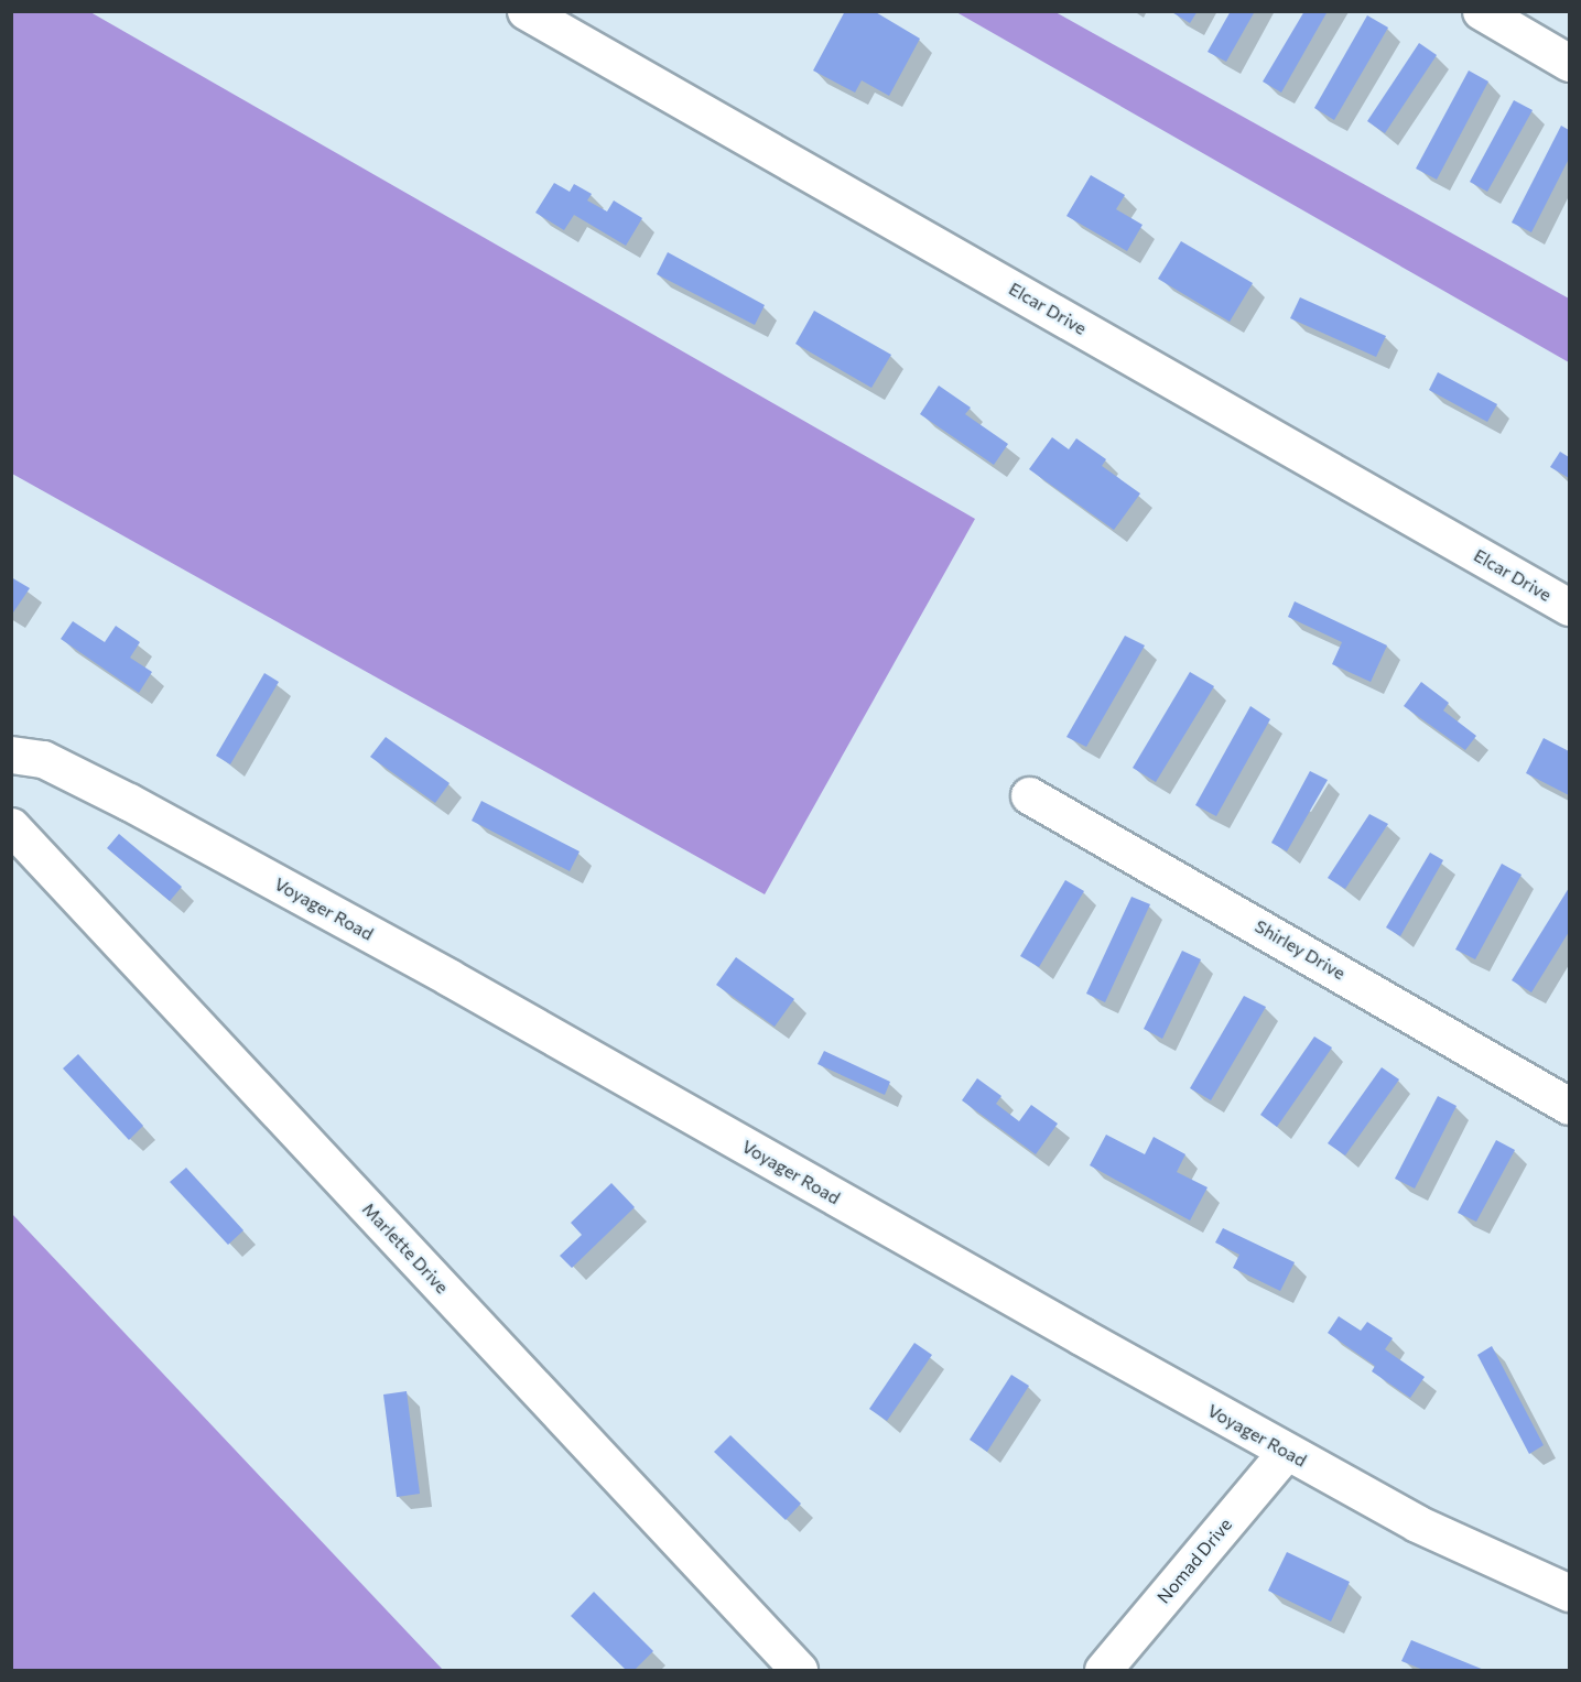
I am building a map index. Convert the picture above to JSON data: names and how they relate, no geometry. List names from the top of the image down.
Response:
{
  "streets": {
    "street": [
      "Elcar Drive",
      "Voyager Road",
      "Shirley Drive",
      "Marlette Drive",
      "Nomad Drive"
    ]
  },
  "crossings": [
    ["Voyager Road", "Nomad Drive"]
  ]
}
